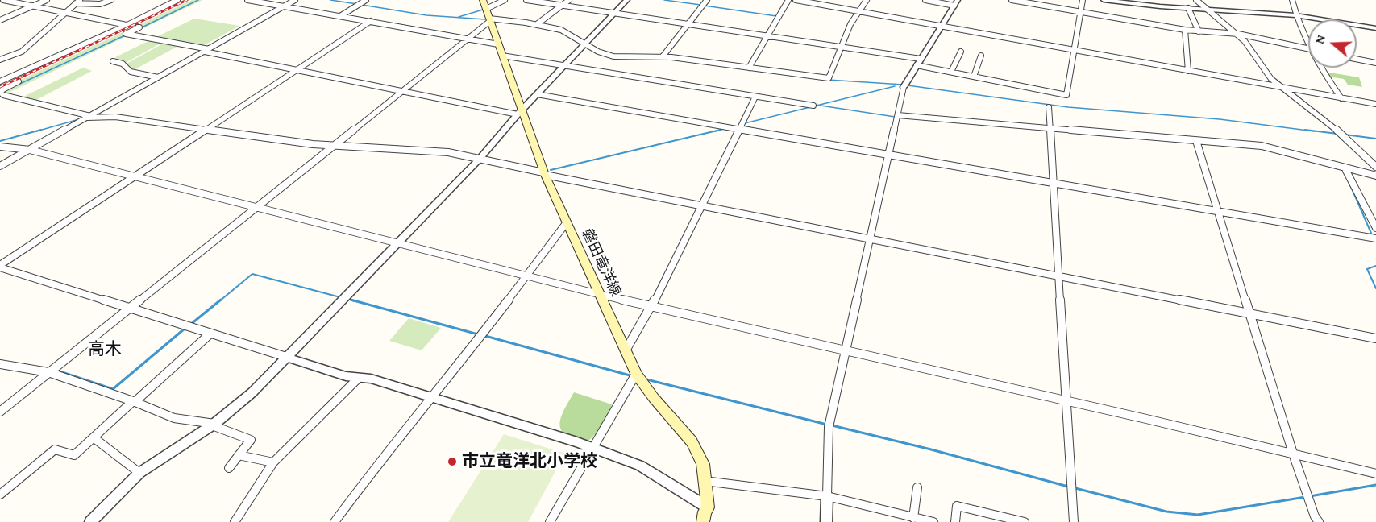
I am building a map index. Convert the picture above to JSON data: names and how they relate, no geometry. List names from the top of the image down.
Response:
{
  "streets": {
    "main road": ["磐田竜洋線"]
  },
  "districts": ["高木"],
  "places": ["市立竜洋北小学校"],
  "north": "left"
}
